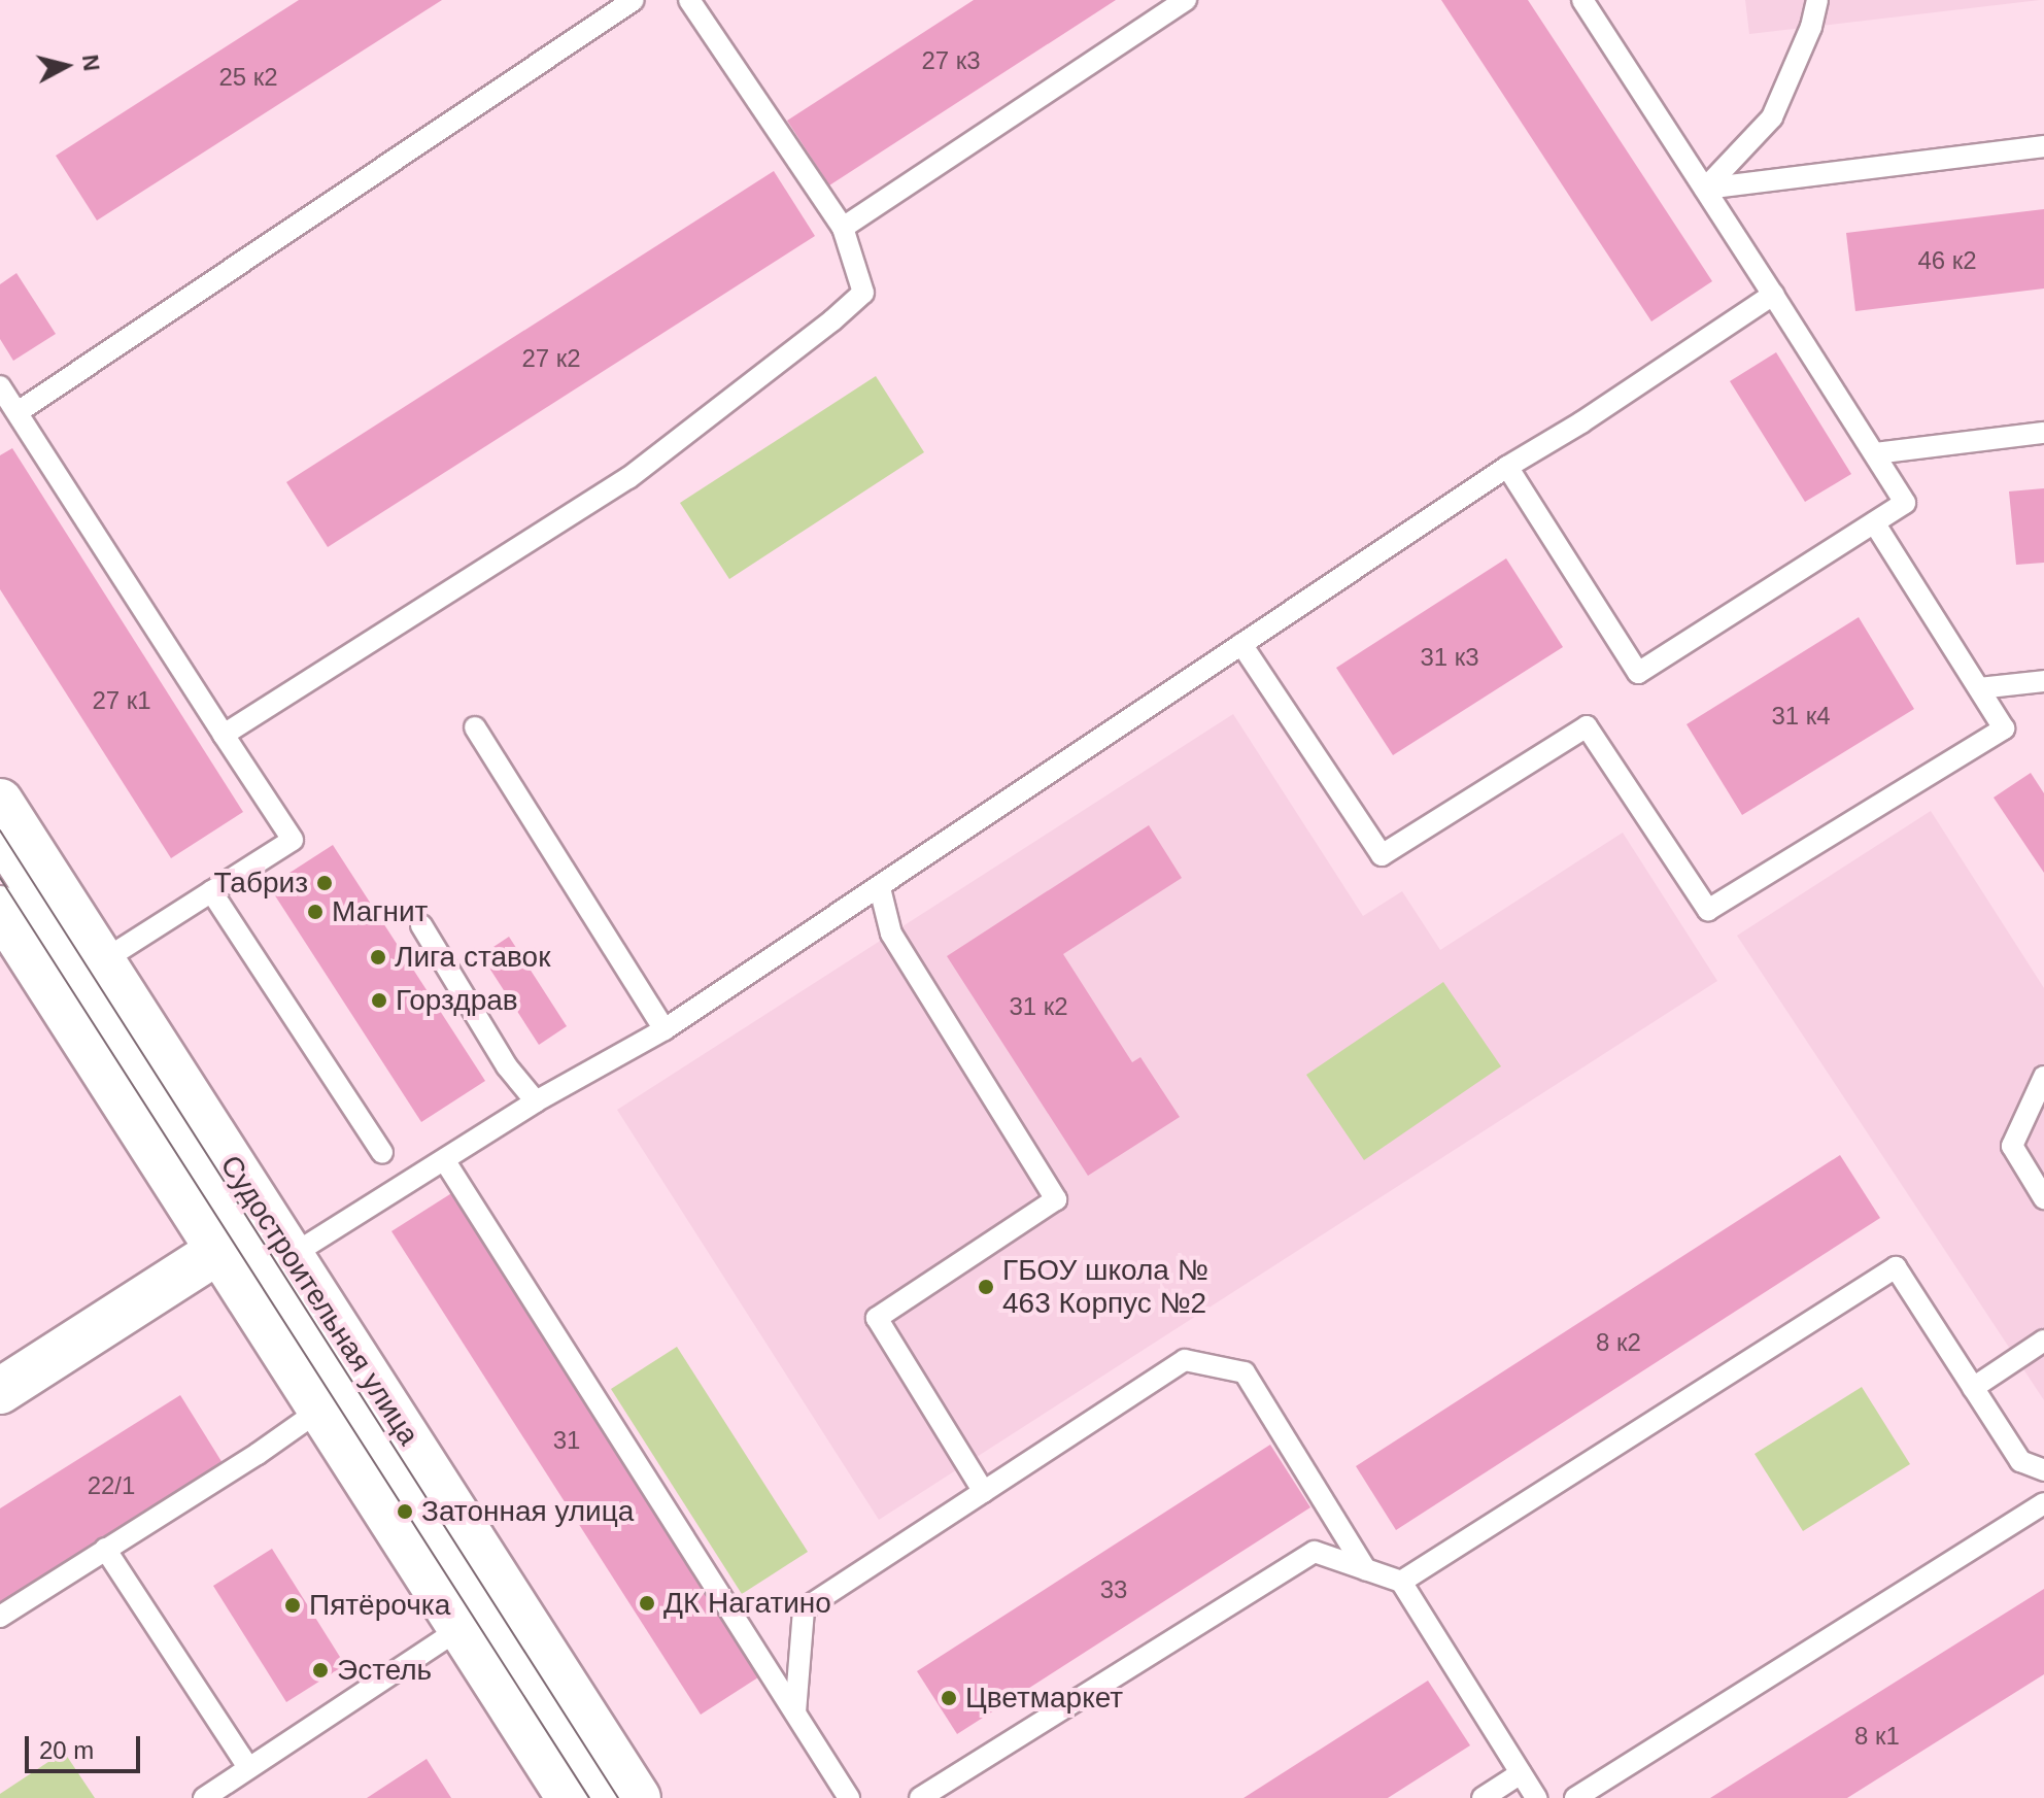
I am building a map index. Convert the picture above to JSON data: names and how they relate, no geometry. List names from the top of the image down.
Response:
{
  "streets": {
    "street": ["Судостроительная улица"]
  },
  "places": [
    "Табриз",
    "Магнит",
    "Лига ставок",
    "Горздрав",
    "ГБОУ школа № 463 Корпус №2",
    "Затонная улица",
    "ДК Нагатино",
    "Пятёрочка",
    "Эстель",
    "Цветмаркет"
  ],
  "house_numbers": [
    "27 к3",
    "25 к2",
    "46 к2",
    "27 к2",
    "31 к3",
    "27 к1",
    "31 к4",
    "31 к2",
    "8 к2",
    "31",
    "22/1",
    "33",
    "8 к1"
  ],
  "scale_bar": "20 m",
  "north": "right"
}
